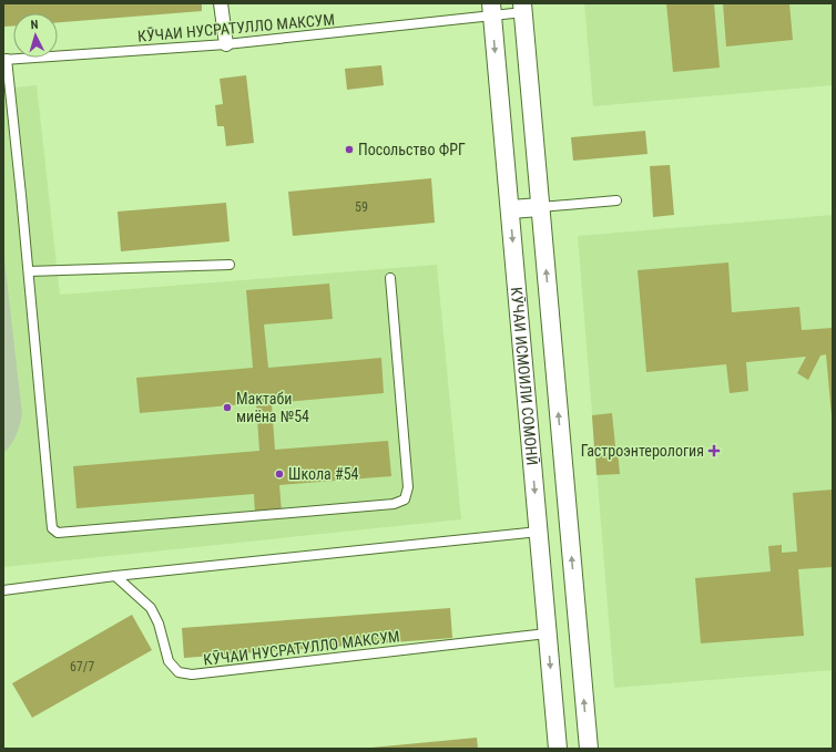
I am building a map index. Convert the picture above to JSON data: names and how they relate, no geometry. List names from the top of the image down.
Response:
{
  "streets": {
    "street": ["КӮЧАИ ИСМОИЛИ СОМОНӢ"],
    "lane": ["КӮЧАИ НУСРАТУЛЛО МАКСУМ"]
  },
  "crossings": [
    ["КӮЧАИ НУСРАТУЛЛО МАКСУМ", "КӮЧАИ ИСМОИЛИ СОМОНӢ"]
  ],
  "places": {
    "other": ["Посольство ФРГ", "Мактаби миёна №54", "Школа #54"],
    "health": ["Гастроэнтерология"]
  },
  "house_numbers": ["59", "67/7"],
  "north": "top"
}
